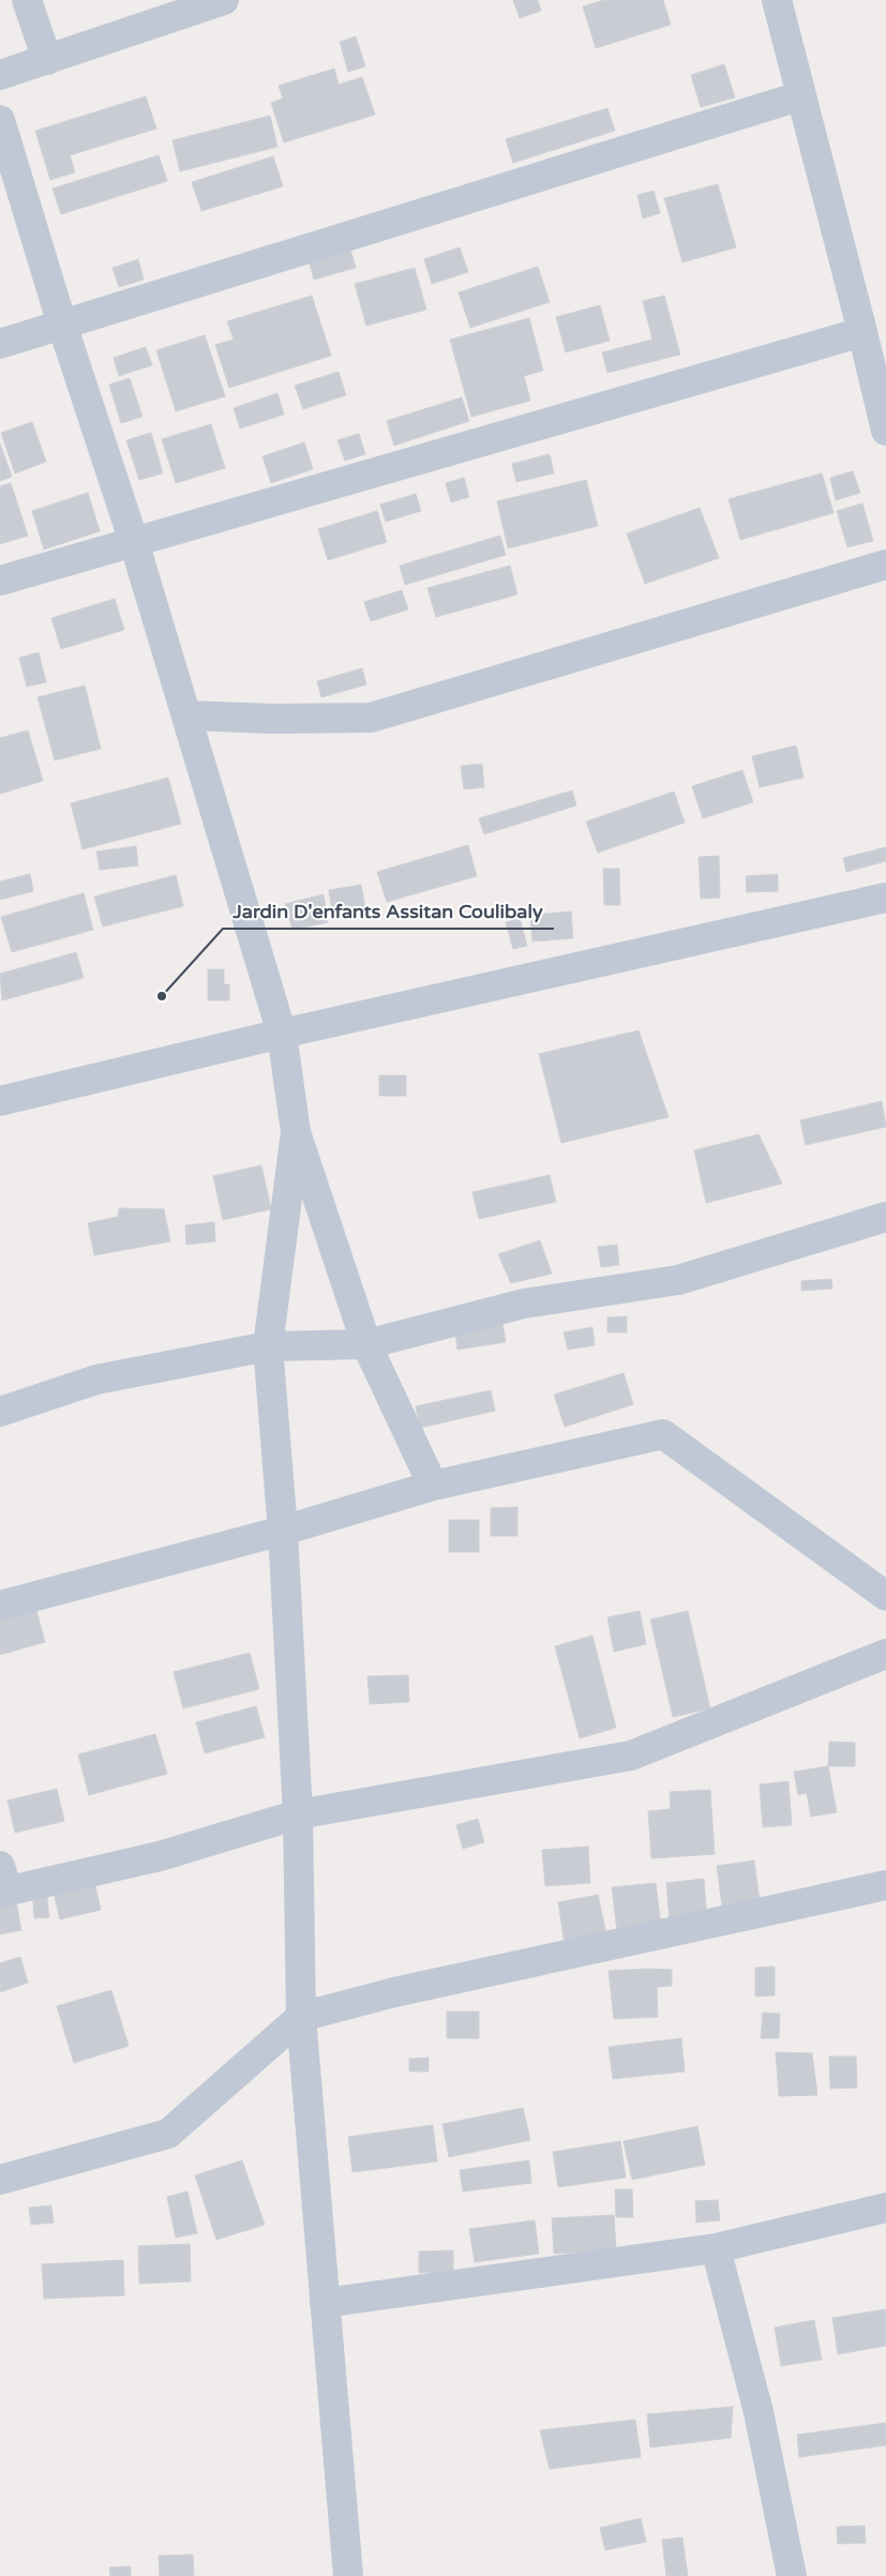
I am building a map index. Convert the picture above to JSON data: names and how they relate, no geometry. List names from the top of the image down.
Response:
{
  "places": ["Jardin D'enfants Assitan Coulibaly"]
}
